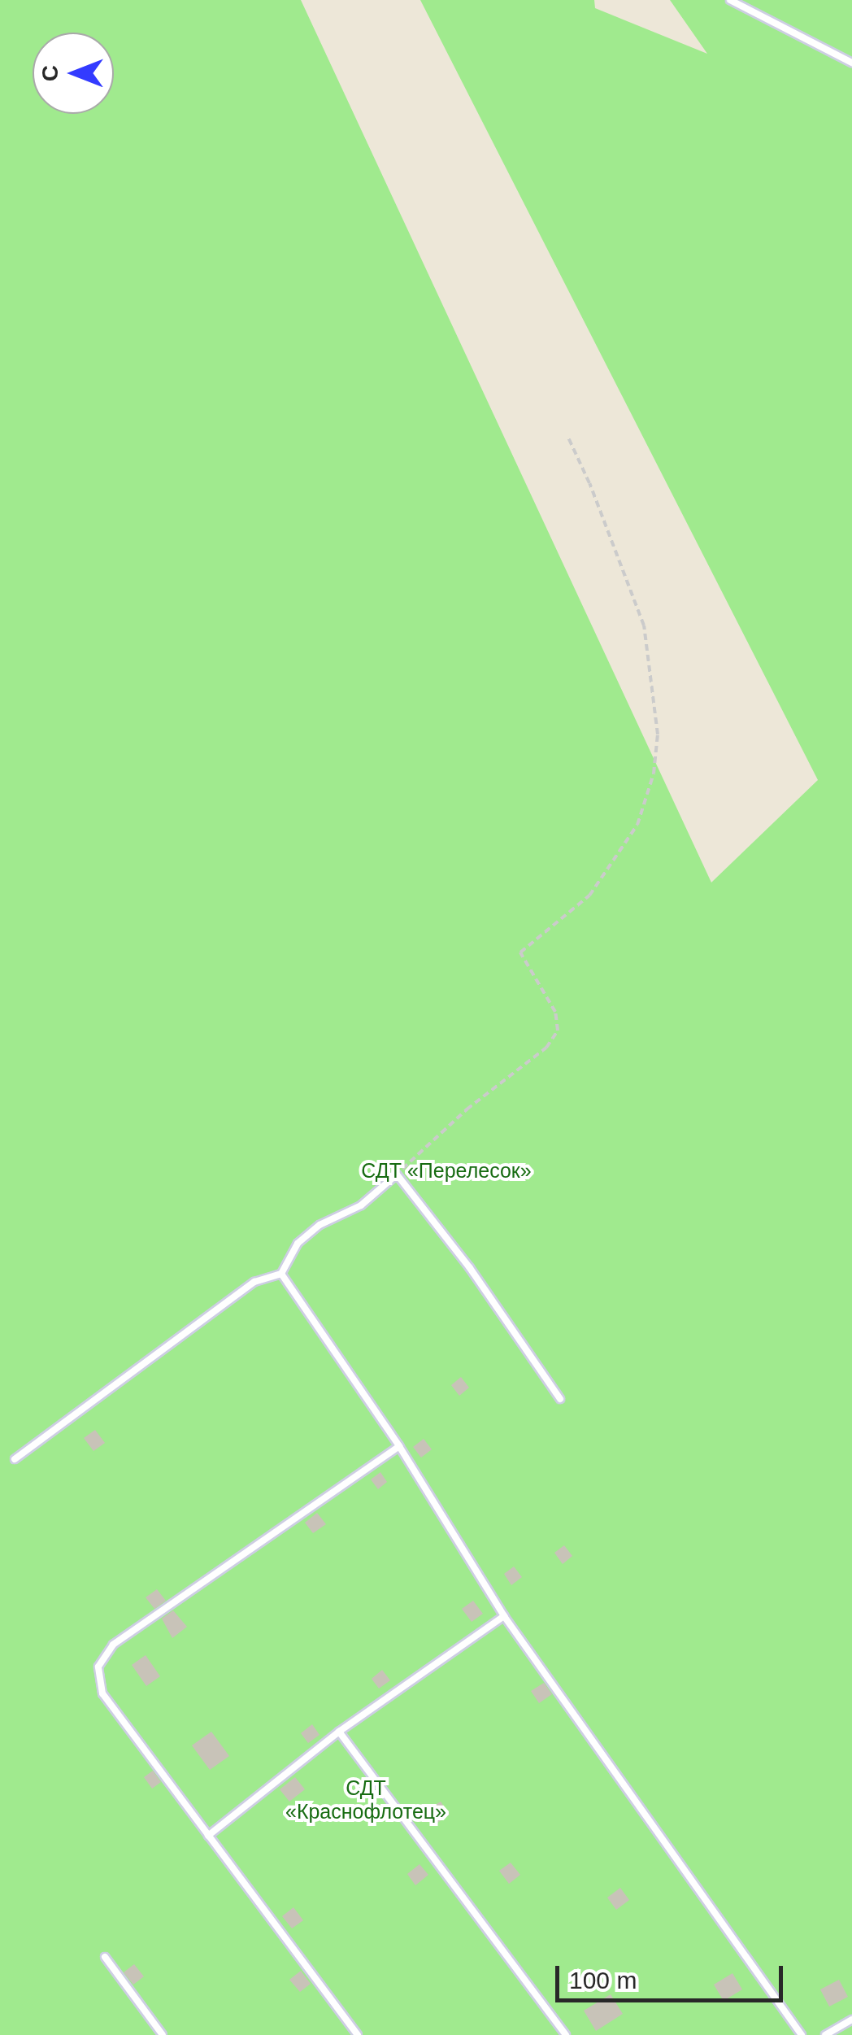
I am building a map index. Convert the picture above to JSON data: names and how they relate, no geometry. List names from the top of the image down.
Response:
{
  "parks": ["СДТ «Перелесок»", "СДТ «Краснофлотец»"],
  "scale_bar": "100 m",
  "north": "left"
}
